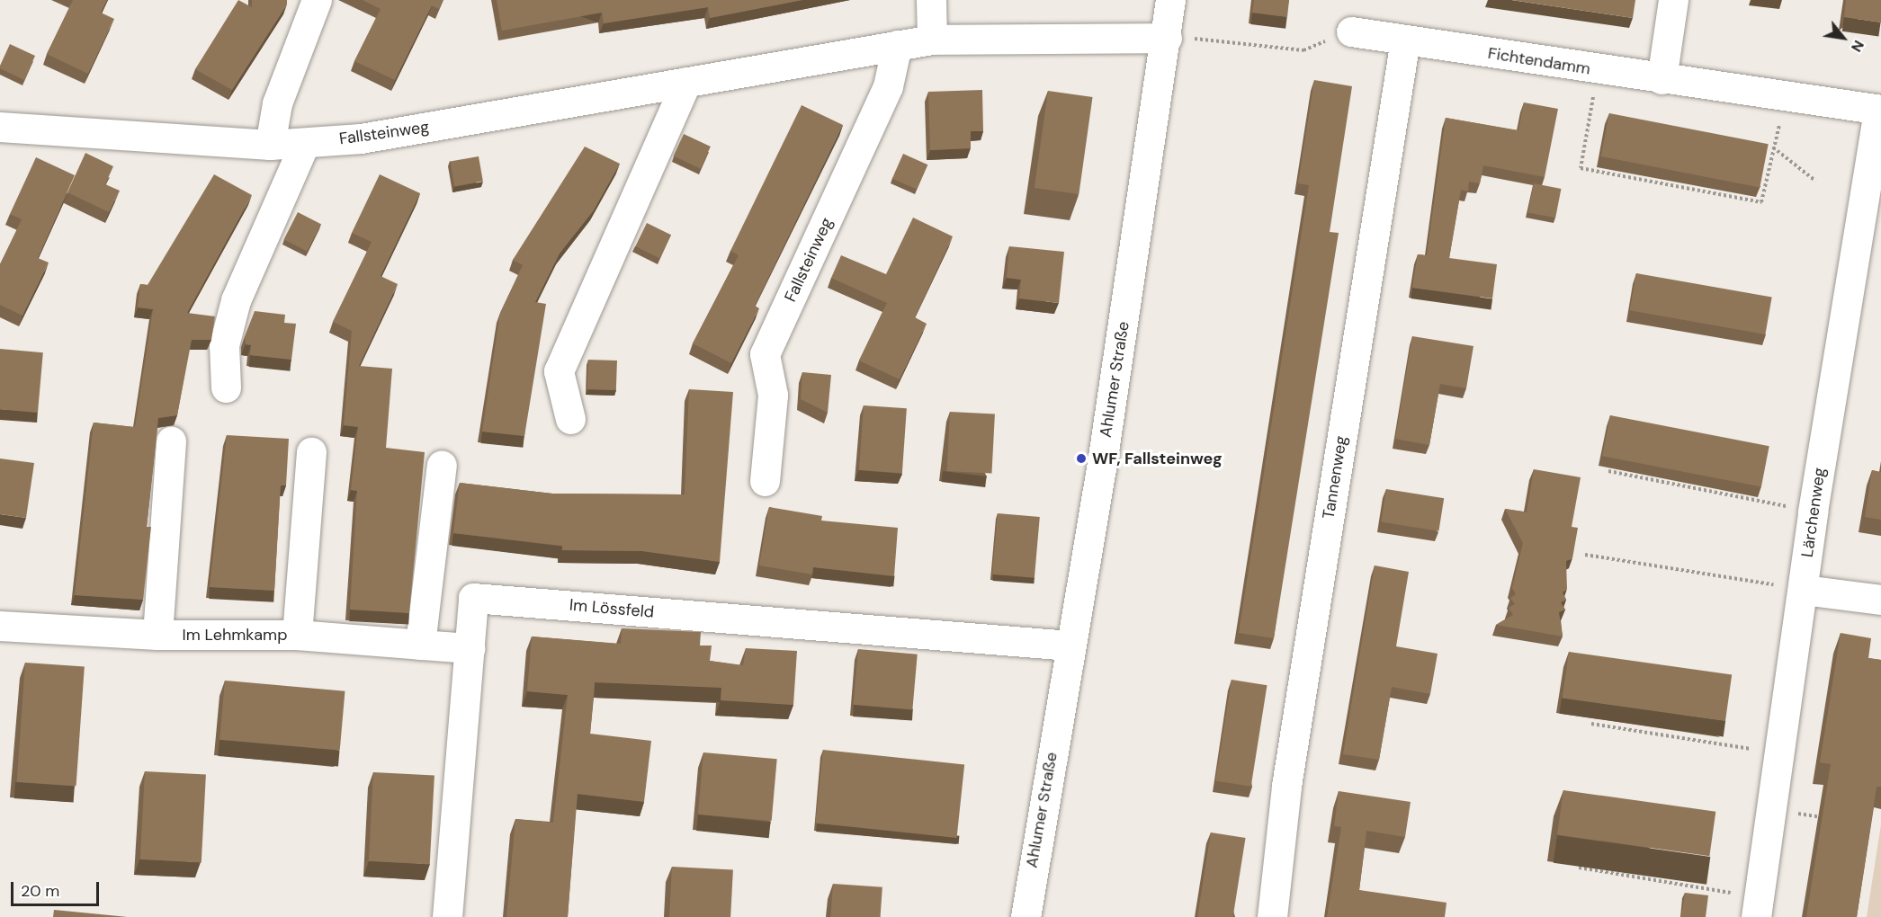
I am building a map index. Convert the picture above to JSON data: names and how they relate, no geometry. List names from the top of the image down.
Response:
{
  "streets": {
    "street": [
      "Fichtendamm",
      "Fallsteinweg",
      "Ahlumer Straße",
      "Tannenweg",
      "Lärchenweg",
      "Im Lössfeld",
      "Im Lehmkamp"
    ]
  },
  "crossings": [
    ["Fichtendamm", "Tannenweg"],
    ["Fichtendamm", "Lärchenweg"],
    ["Fallsteinweg", "Ahlumer Straße"],
    ["Ahlumer Straße", "Im Lössfeld"],
    ["Im Lössfeld", "Im Lehmkamp"]
  ],
  "places": ["WF, Fallsteinweg"],
  "scale_bar": "20 m",
  "north": "bottom right"
}
